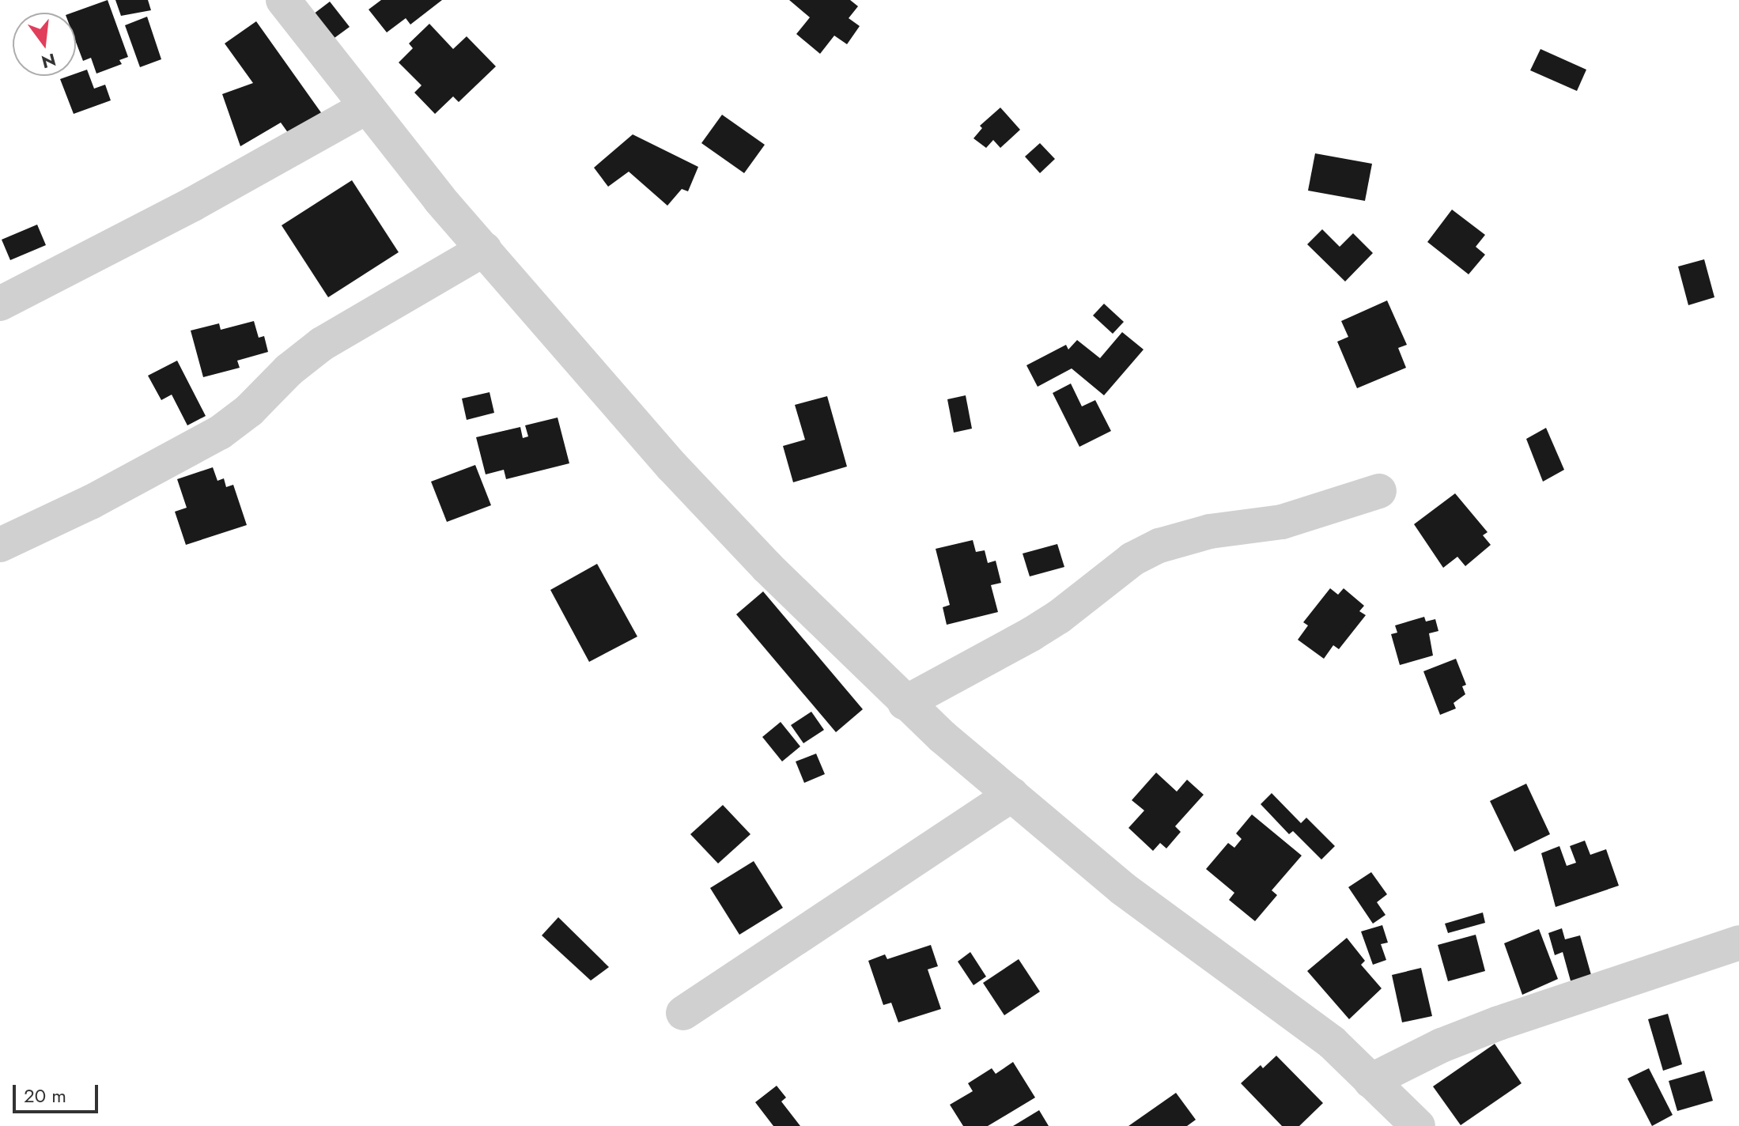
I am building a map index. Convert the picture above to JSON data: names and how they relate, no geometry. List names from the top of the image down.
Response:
{
  "scale_bar": "20 m",
  "north": "bottom"
}
